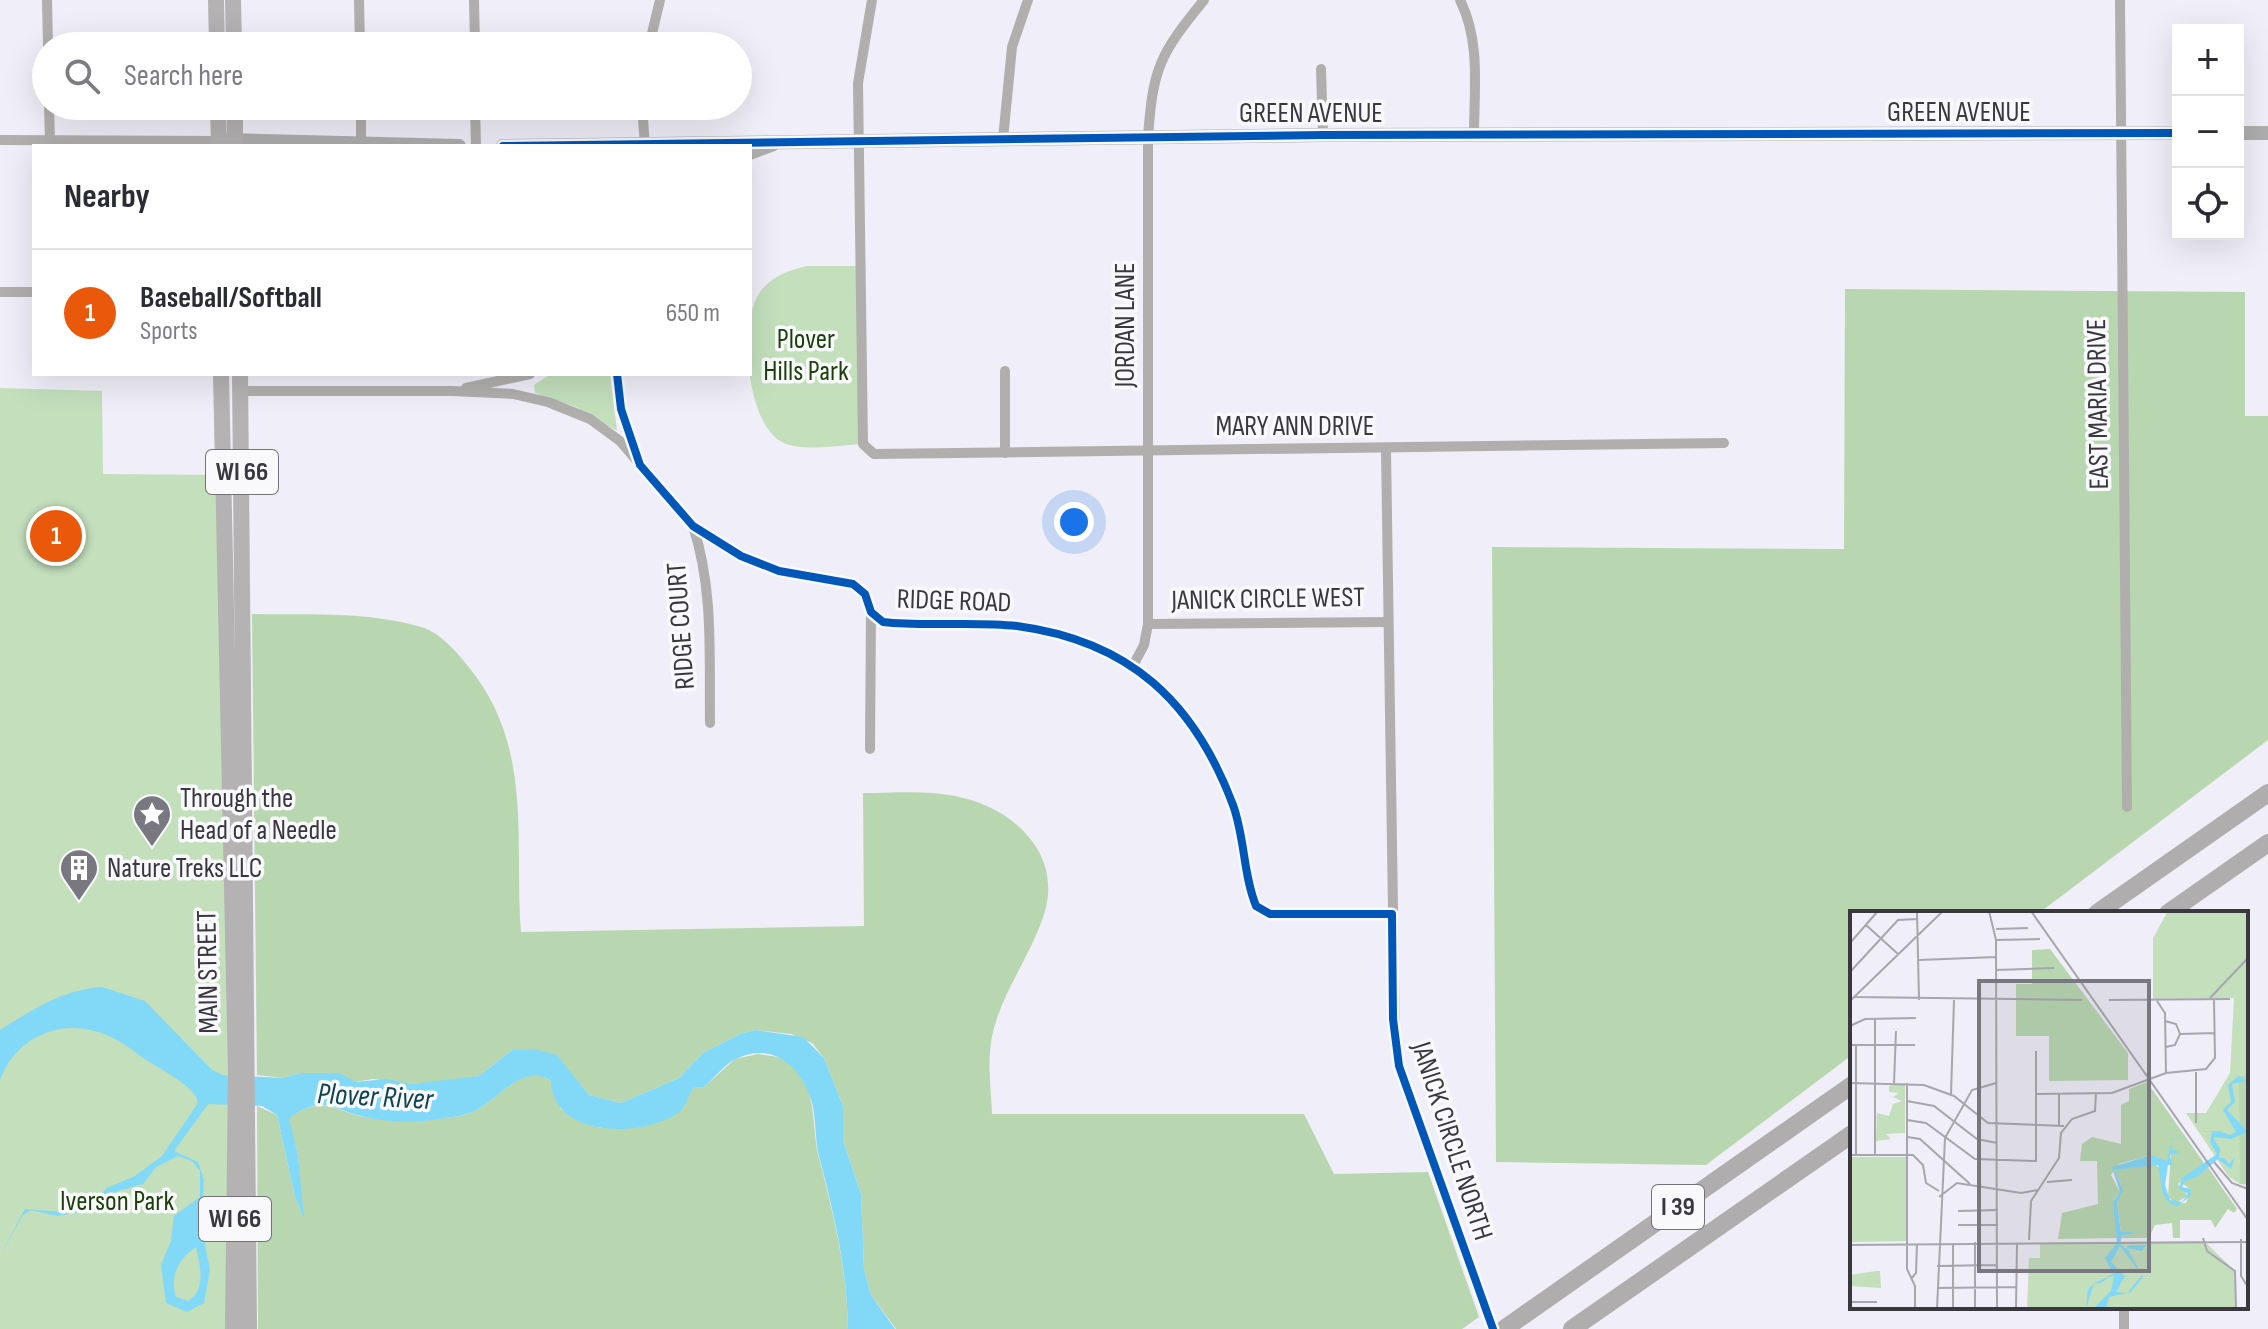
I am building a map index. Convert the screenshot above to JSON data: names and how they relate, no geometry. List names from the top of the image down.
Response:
{
  "streets": {
    "highway": ["I 39"],
    "main road": ["WI 66", "MAIN STREET"],
    "street": [
      "GREEN AVENUE",
      "JORDAN LANE",
      "EAST MARIA DRIVE",
      "MARY ANN DRIVE",
      "JANICK CIRCLE WEST",
      "RIDGE ROAD",
      "RIDGE COURT",
      "JANICK CIRCLE NORTH"
    ]
  },
  "crossings": [
    ["GREEN AVENUE", "JORDAN LANE"],
    ["GREEN AVENUE", "EAST MARIA DRIVE"],
    ["GREEN AVENUE", "MARY ANN DRIVE"],
    ["JORDAN LANE", "MARY ANN DRIVE"],
    ["JORDAN LANE", "JANICK CIRCLE WEST"],
    ["JORDAN LANE", "RIDGE ROAD"],
    ["MARY ANN DRIVE", "JANICK CIRCLE NORTH"],
    ["JANICK CIRCLE WEST", "JANICK CIRCLE NORTH"],
    ["RIDGE ROAD", "RIDGE COURT"],
    ["RIDGE ROAD", "MAIN STREET"],
    ["RIDGE ROAD", "JANICK CIRCLE NORTH"]
  ],
  "water": ["Plover River"],
  "parks": ["Plover Hills Park", "Iverson Park"],
  "places": {
    "place": ["Through the Head of a Needle"],
    "building": ["Nature Treks LLC"]
  },
  "page": {
    "map_buttons": ["+", "−"],
    "search": "Search here",
    "heading": "Nearby",
    "list": [
      {
        "mark": "1",
        "name": "Baseball/Softball",
        "note": "Sports",
        "value": "650 m"
      }
    ],
    "pins": "1"
  }
}
